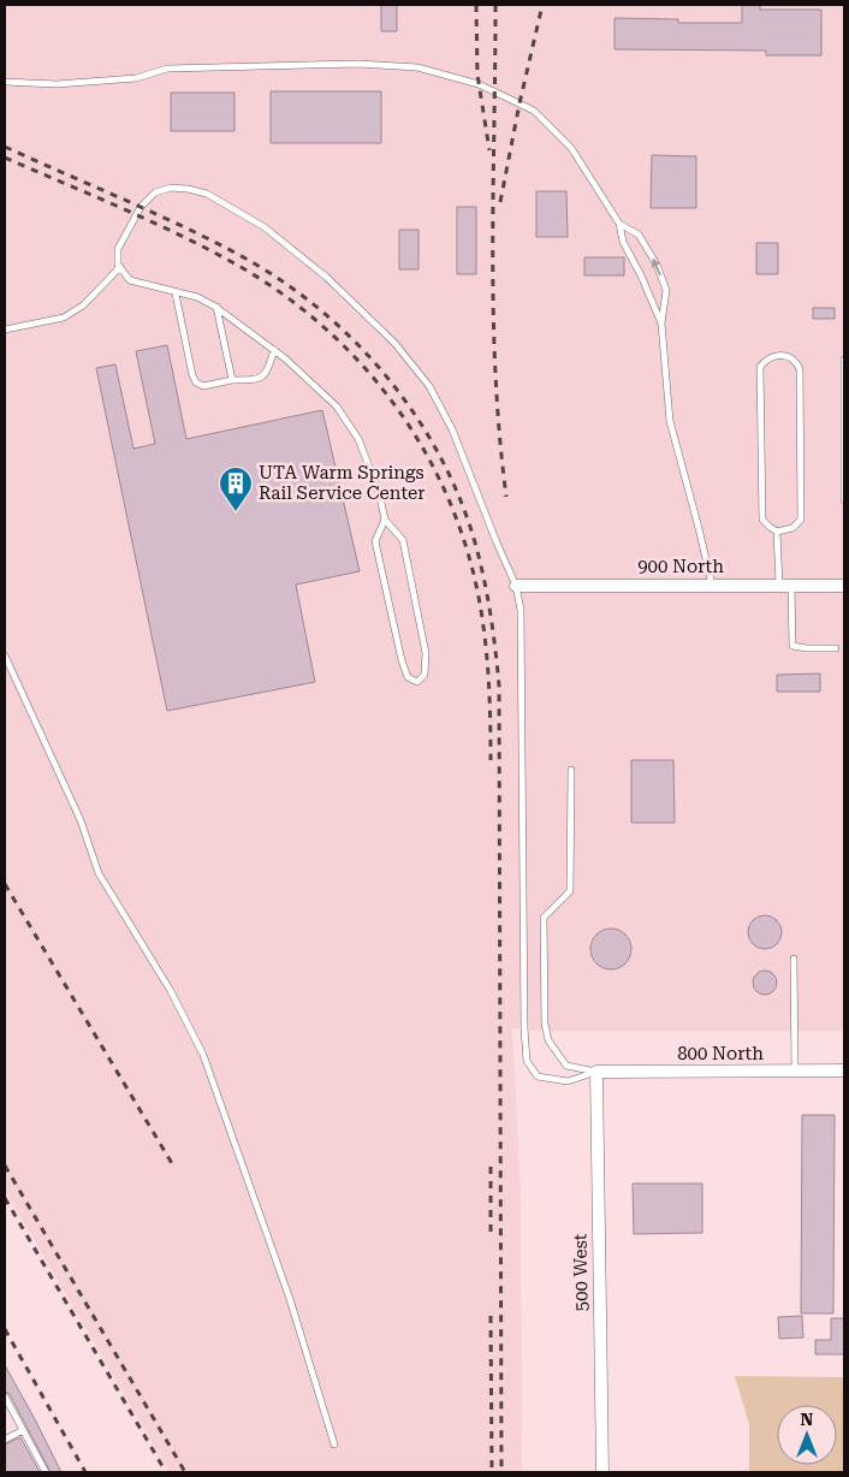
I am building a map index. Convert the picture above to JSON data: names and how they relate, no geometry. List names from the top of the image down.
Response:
{
  "streets": {
    "street": ["900 North", "800 North", "500 West"]
  },
  "crossings": [
    ["800 North", "500 West"]
  ],
  "places": {
    "building": ["UTA Warm Springs Rail Service Center"]
  },
  "north": "top"
}
